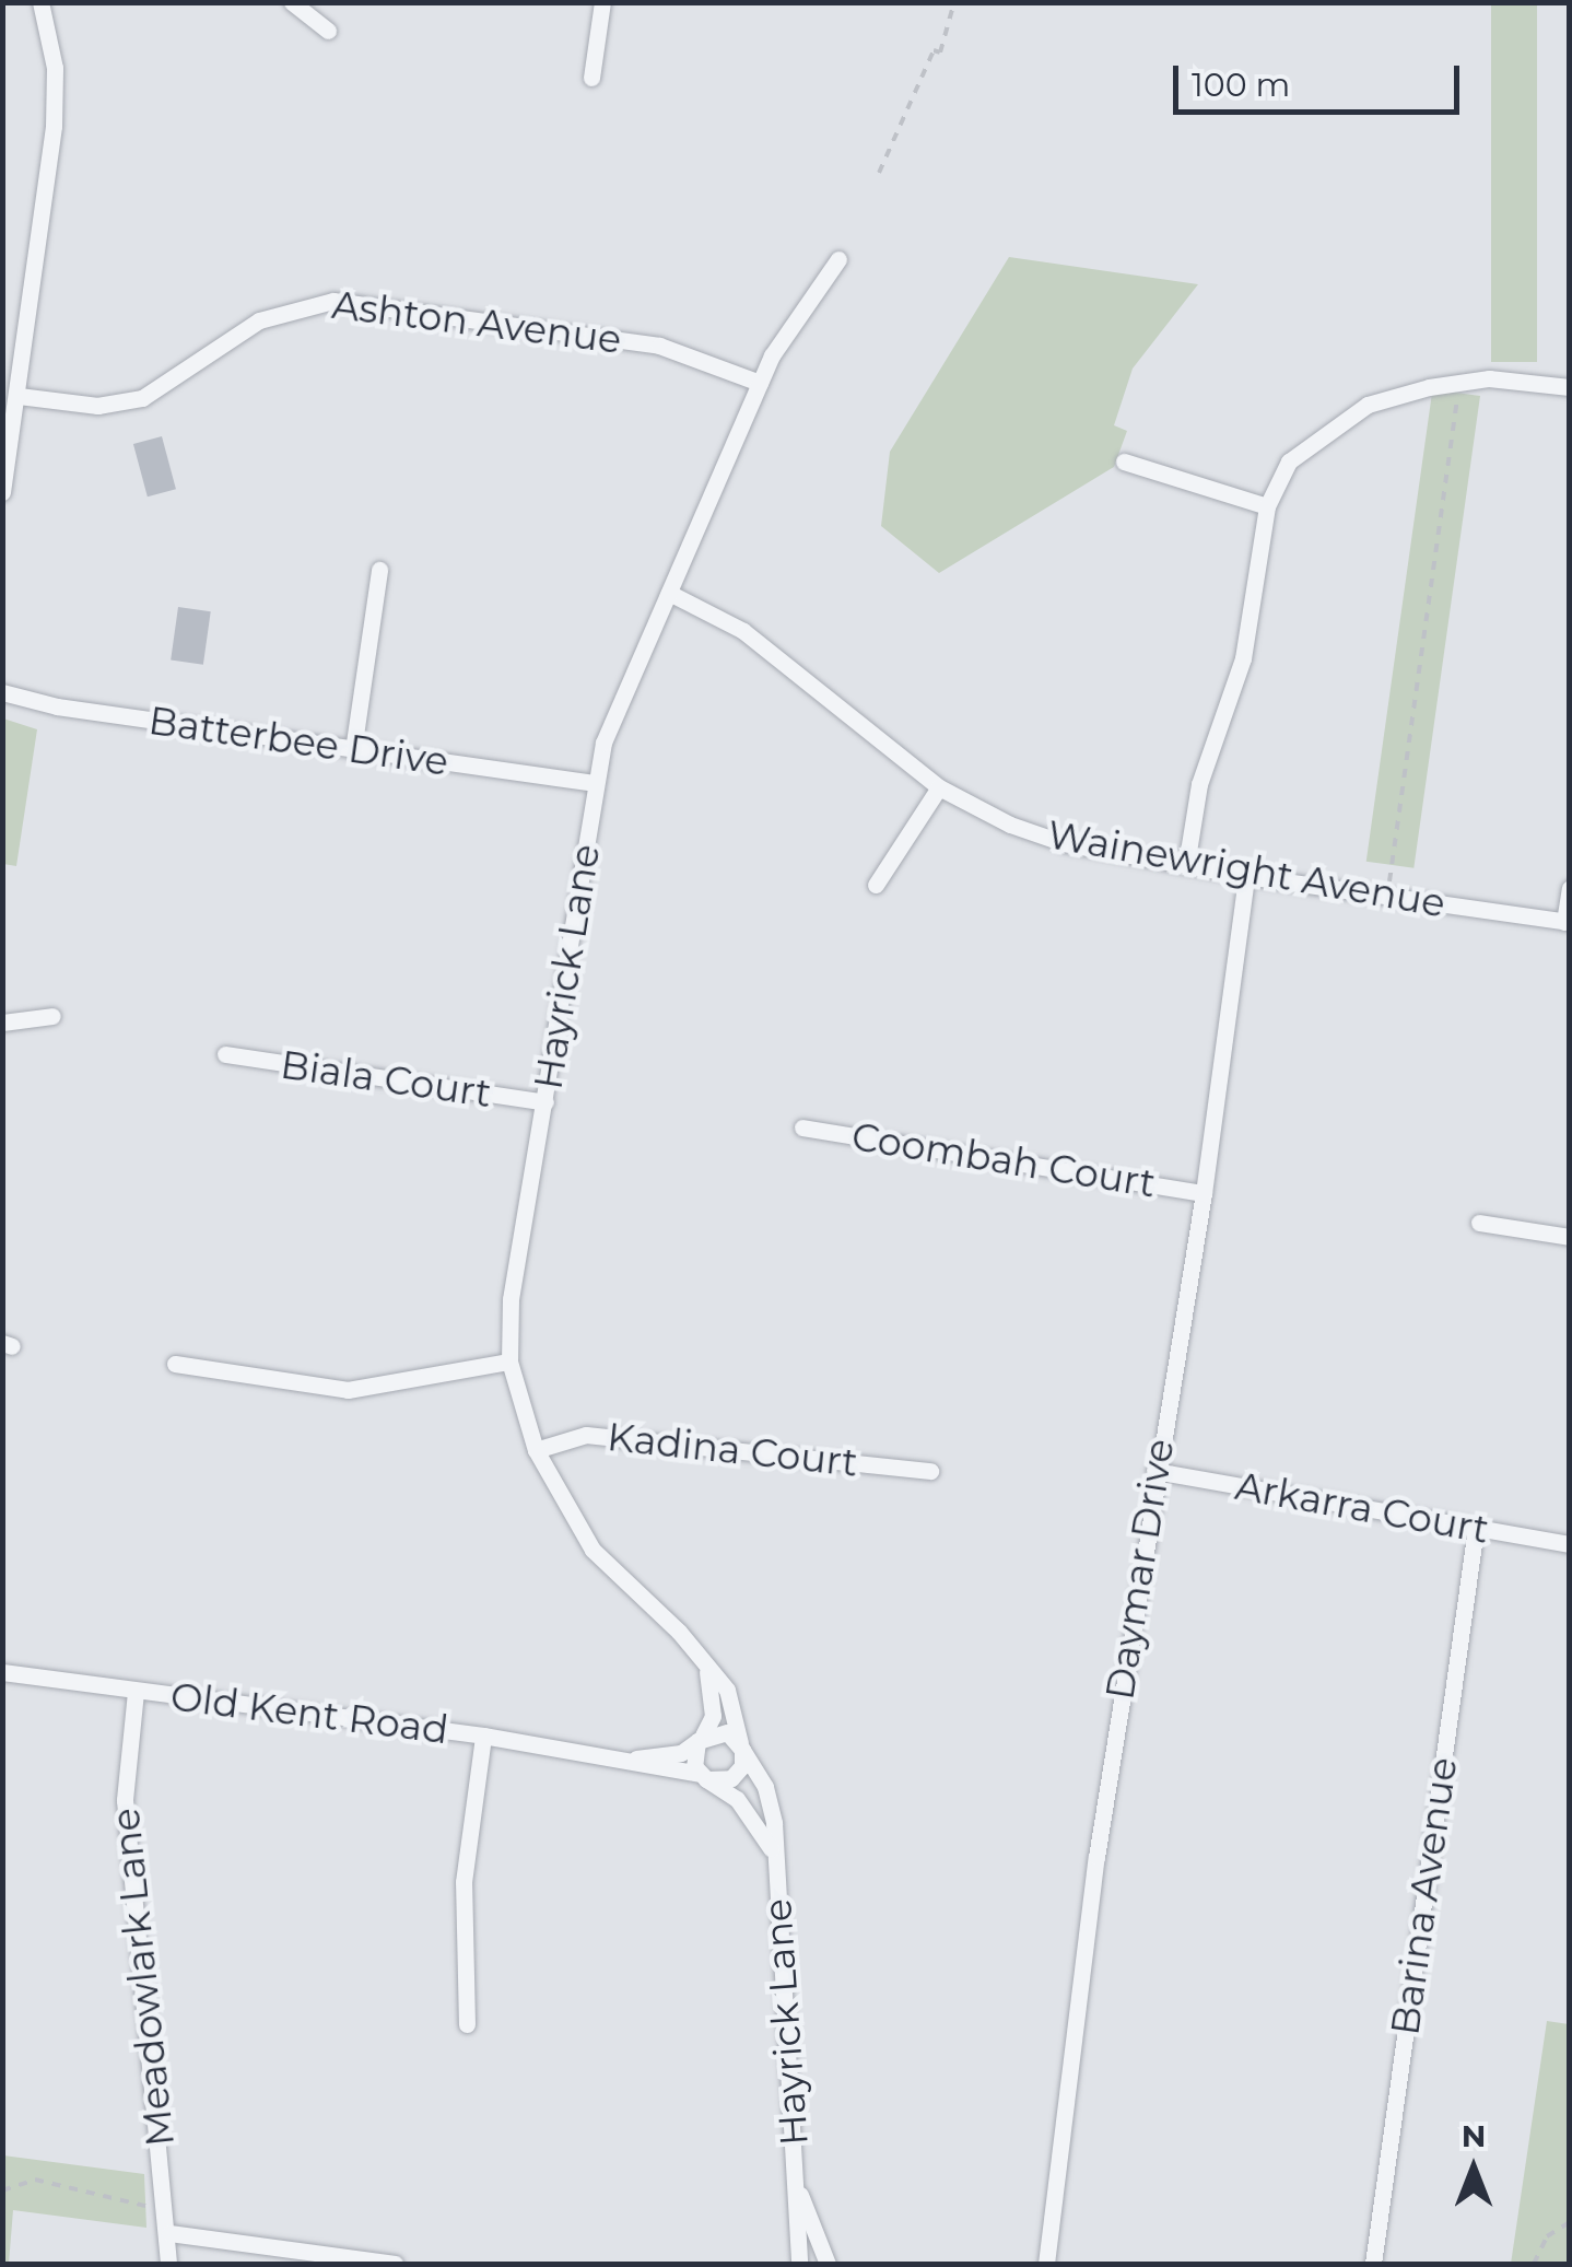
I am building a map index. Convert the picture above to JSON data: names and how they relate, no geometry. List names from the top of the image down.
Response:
{
  "streets": {
    "street": [
      "Ashton Avenue",
      "Batterbee Drive",
      "Wainewright Avenue",
      "Hayrick Lane",
      "Biala Court",
      "Coombah Court",
      "Kadina Court",
      "Arkarra Court",
      "Daymar Drive",
      "Old Kent Road",
      "Barina Avenue",
      "Meadowlark Lane"
    ]
  },
  "crossings": [
    ["Ashton Avenue", "Hayrick Lane"],
    ["Batterbee Drive", "Hayrick Lane"],
    ["Wainewright Avenue", "Hayrick Lane"],
    ["Wainewright Avenue", "Daymar Drive"],
    ["Hayrick Lane", "Biala Court"],
    ["Hayrick Lane", "Kadina Court"],
    ["Hayrick Lane", "Old Kent Road"],
    ["Coombah Court", "Daymar Drive"],
    ["Arkarra Court", "Daymar Drive"],
    ["Arkarra Court", "Barina Avenue"],
    ["Old Kent Road", "Meadowlark Lane"]
  ],
  "scale_bar": "100 m",
  "north": "top"
}
